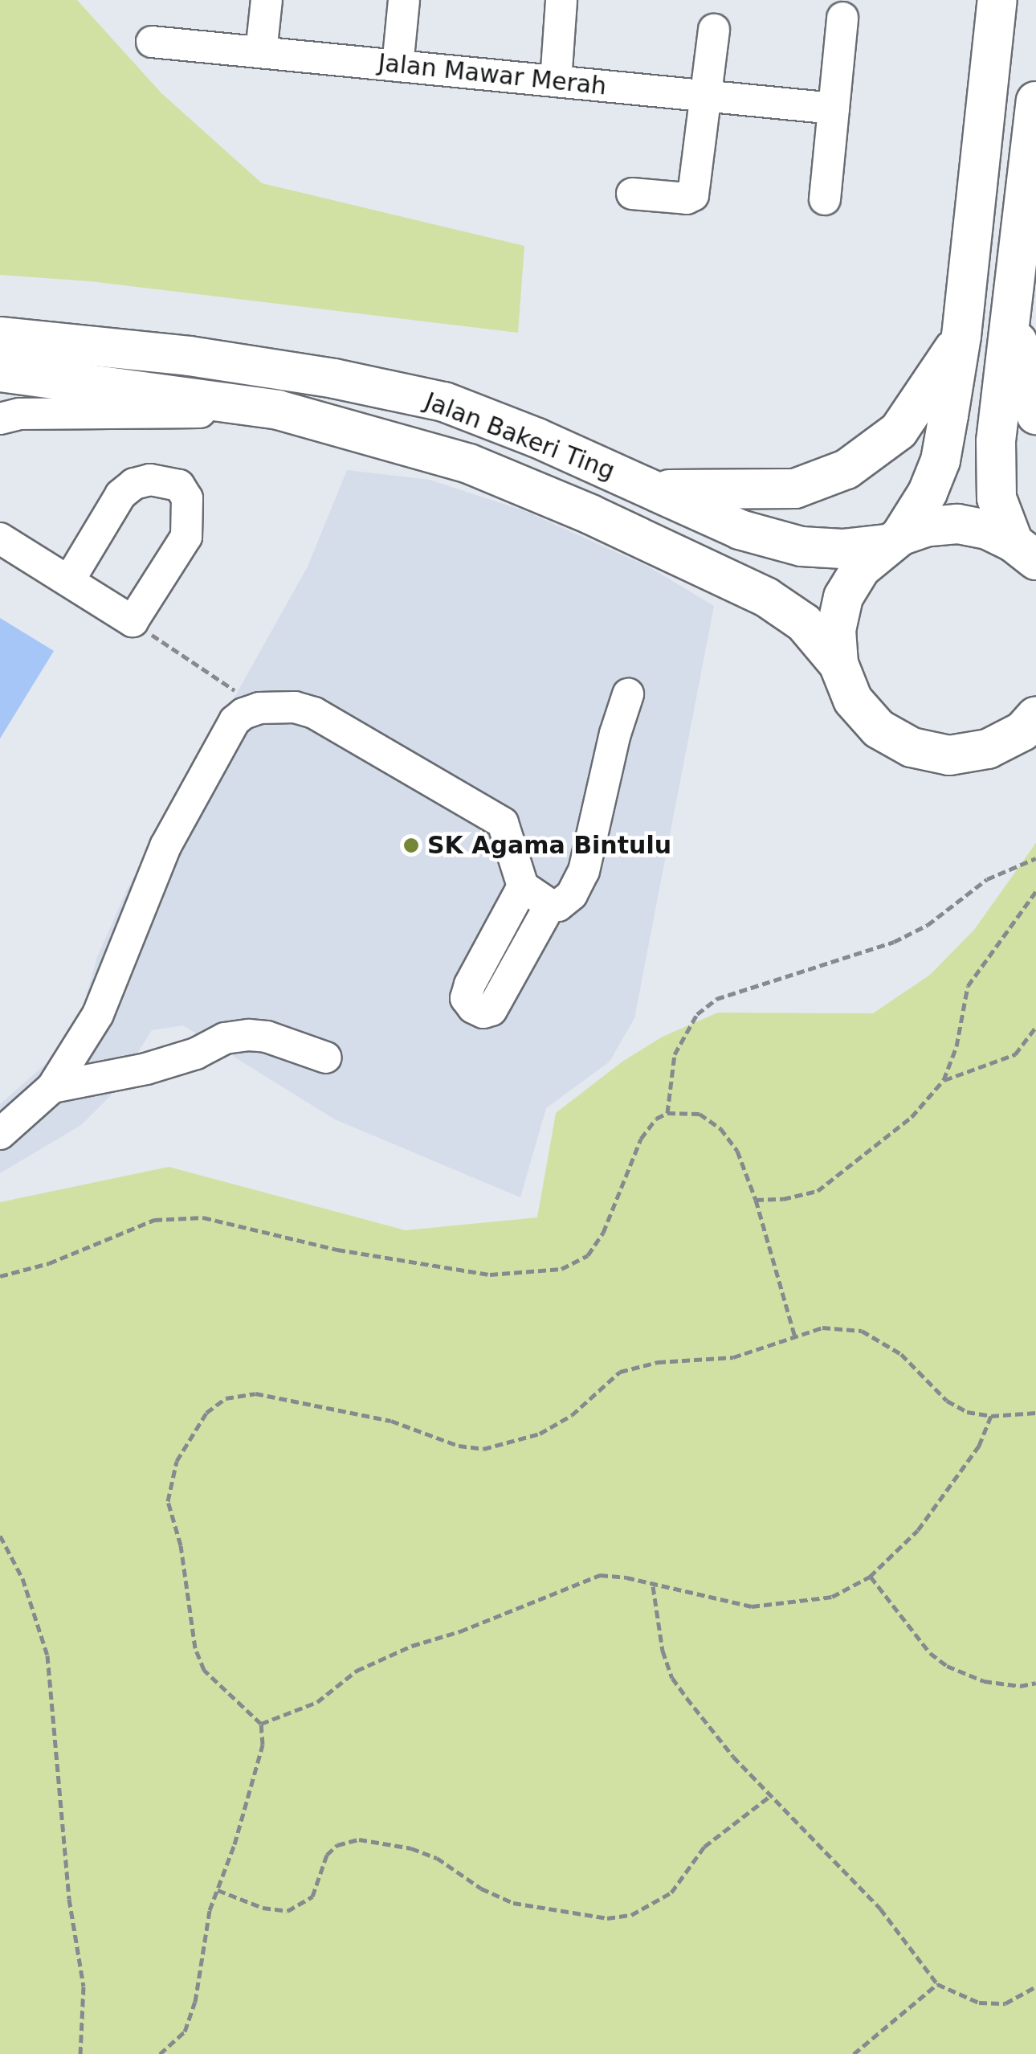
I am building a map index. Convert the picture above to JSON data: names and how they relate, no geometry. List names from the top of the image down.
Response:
{
  "streets": {
    "main road": ["Jalan Bakeri Ting"],
    "street": ["Jalan Mawar Merah"]
  },
  "places": ["SK Agama Bintulu"]
}
